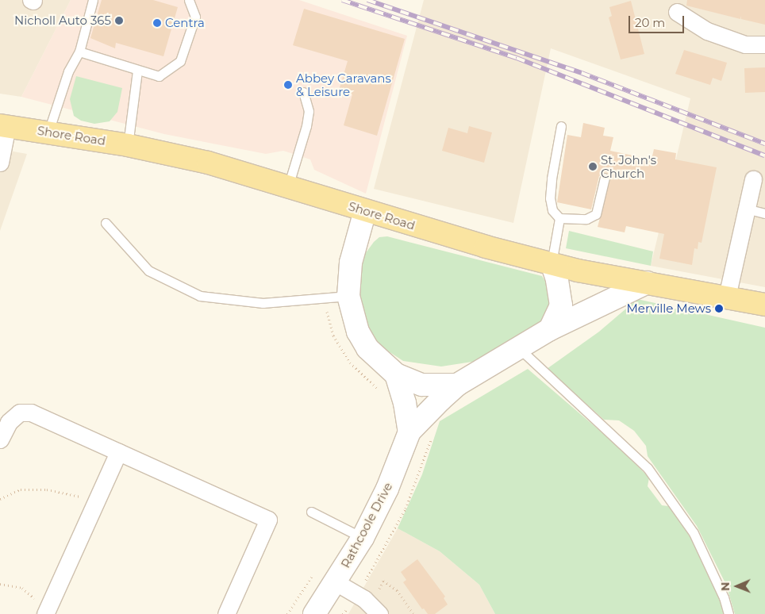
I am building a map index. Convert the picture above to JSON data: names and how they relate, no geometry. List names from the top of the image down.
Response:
{
  "streets": {
    "main road": ["Shore Road"],
    "street": ["Rathcoole Drive"]
  },
  "crossings": [
    ["Shore Road", "Rathcoole Drive"]
  ],
  "places": [
    "Nicholl Auto 365",
    "Centra",
    "Abbey Caravans & Leisure",
    "St. John's Church",
    "Merville Mews"
  ],
  "scale_bar": "20 m",
  "north": "left"
}
